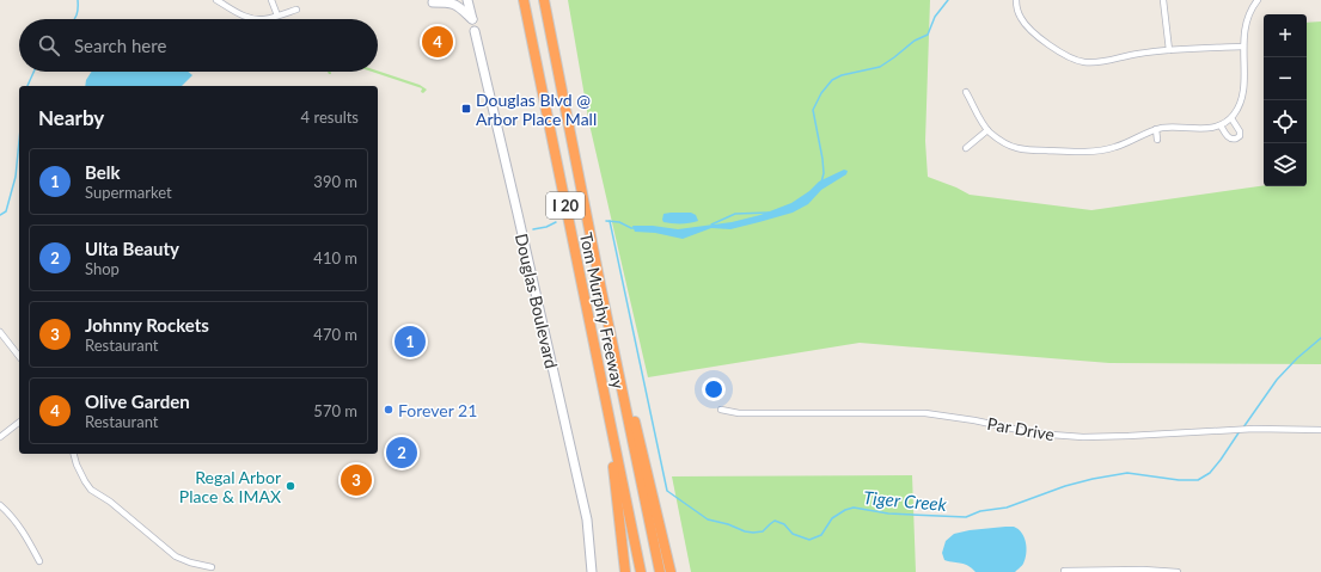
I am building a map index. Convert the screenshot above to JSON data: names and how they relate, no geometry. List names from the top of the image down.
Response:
{
  "streets": {
    "highway": ["I 20", "Tom Murphy Freeway"],
    "main road": ["Douglas Boulevard"],
    "street": ["Par Drive"]
  },
  "water": ["Tiger Creek"],
  "places": {
    "transit": ["Douglas Blvd @ Arbor Place Mall"],
    "other": ["Forever 21", "Regal Arbor Place & IMAX"]
  },
  "page": {
    "map_buttons": ["+", "−"],
    "search": "Search here",
    "pins": [
      "4",
      "1",
      "2",
      "3"
    ],
    "heading": ["Nearby", "4 results"],
    "list": [
      {
        "mark": "1",
        "name": "Belk",
        "note": "Supermarket",
        "value": "390 m"
      },
      {
        "mark": "2",
        "name": "Ulta Beauty",
        "note": "Shop",
        "value": "410 m"
      },
      {
        "mark": "3",
        "name": "Johnny Rockets",
        "note": "Restaurant",
        "value": "470 m"
      },
      {
        "mark": "4",
        "name": "Olive Garden",
        "note": "Restaurant",
        "value": "570 m"
      }
    ]
  }
}
